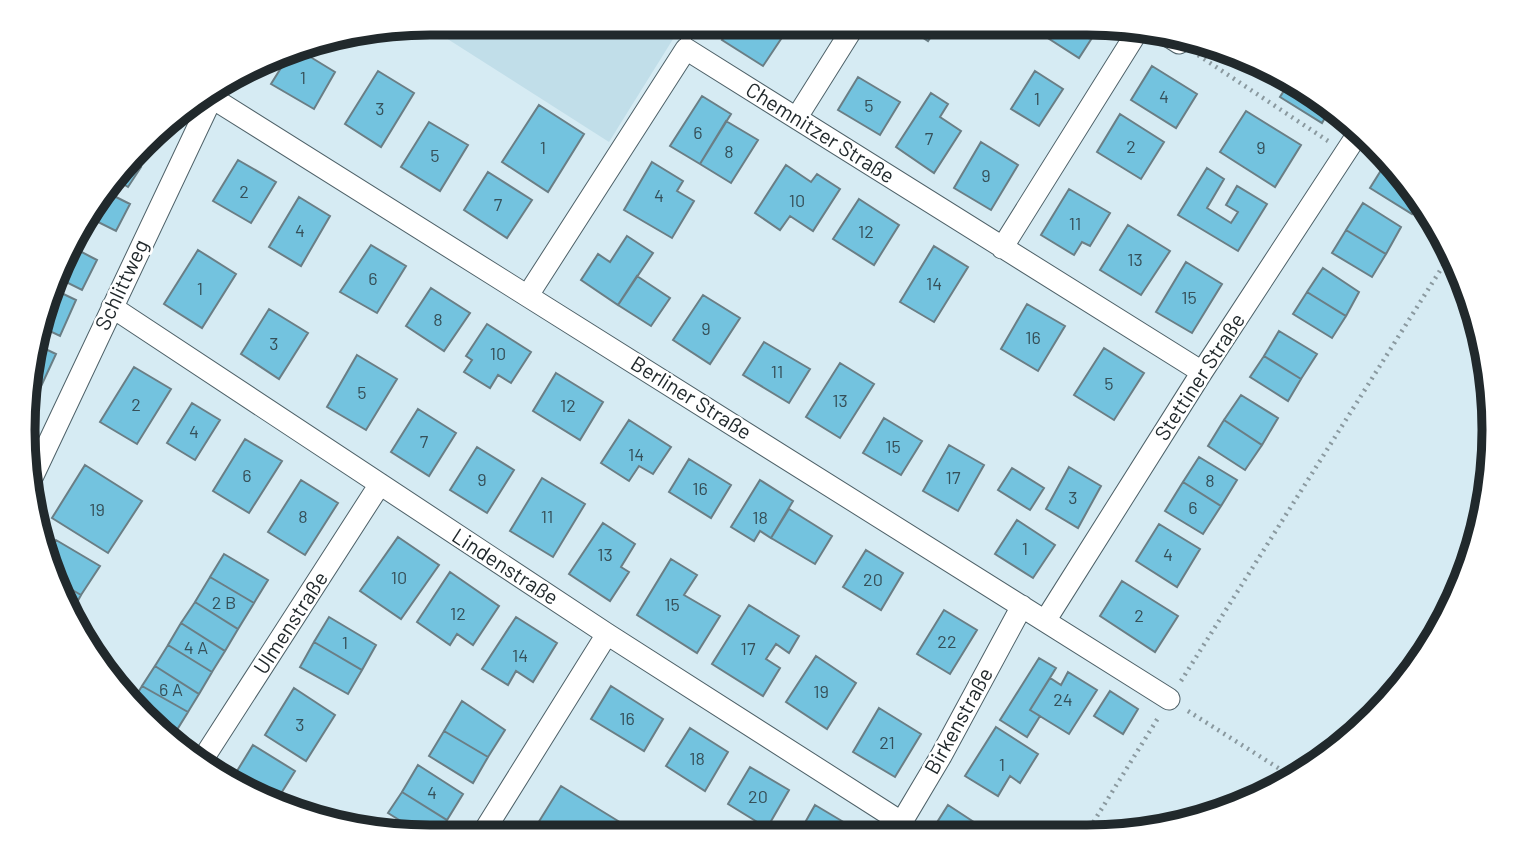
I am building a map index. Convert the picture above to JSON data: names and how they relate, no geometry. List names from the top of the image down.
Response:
{
  "streets": {
    "street": [
      "Chemnitzer Straße",
      "Schlittweg",
      "Stettiner Straße",
      "Berliner Straße",
      "Lindenstraße",
      "Ulmenstraße",
      "Birkenstraße"
    ]
  },
  "crossings": [
    ["Chemnitzer Straße", "Stettiner Straße"],
    ["Schlittweg", "Lindenstraße"],
    ["Stettiner Straße", "Berliner Straße"],
    ["Berliner Straße", "Birkenstraße"],
    ["Lindenstraße", "Ulmenstraße"]
  ],
  "house_numbers": [
    "1",
    "4",
    "1",
    "5",
    "3",
    "6",
    "7",
    "2",
    "1",
    "9",
    "8",
    "5",
    "9",
    "2",
    "4",
    "10",
    "7",
    "11",
    "4",
    "12",
    "13",
    "6",
    "14",
    "1",
    "15",
    "8",
    "9",
    "16",
    "3",
    "10",
    "11",
    "5",
    "5",
    "13",
    "2",
    "12",
    "4",
    "7",
    "15",
    "14",
    "6",
    "17",
    "9",
    "8",
    "16",
    "3",
    "6",
    "19",
    "8",
    "11",
    "18",
    "1",
    "13",
    "4",
    "10",
    "20",
    "2 B",
    "15",
    "12",
    "2",
    "22",
    "1",
    "4 A",
    "17",
    "14",
    "6 A",
    "19",
    "24",
    "16",
    "3",
    "21",
    "18",
    "1",
    "4",
    "20"
  ]
}
